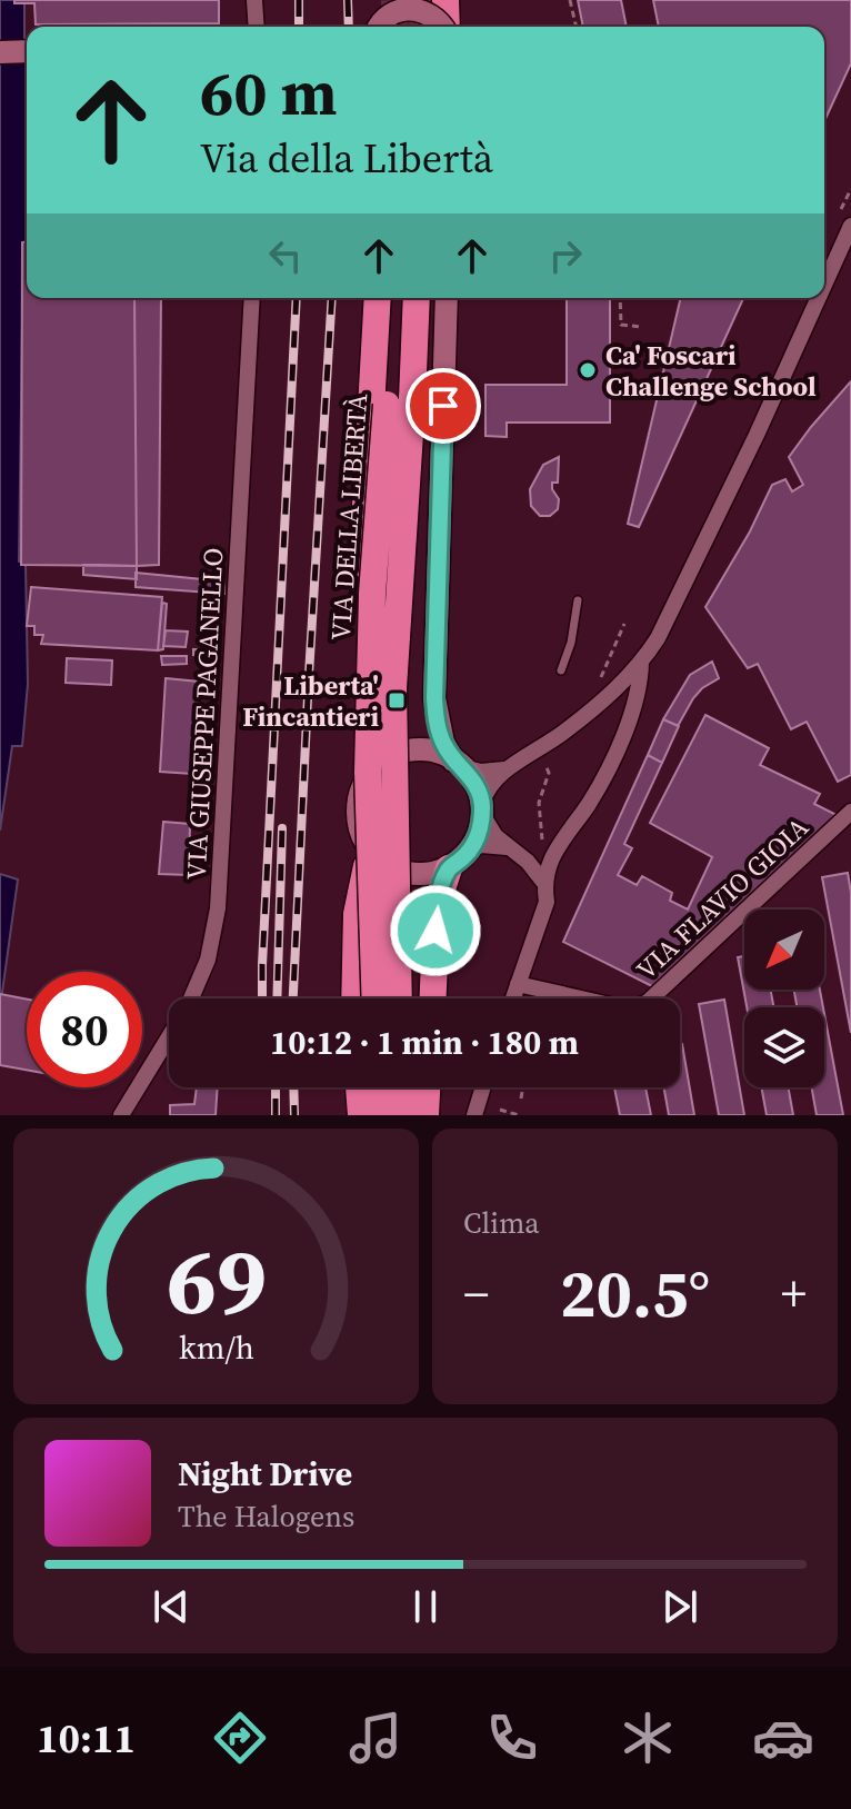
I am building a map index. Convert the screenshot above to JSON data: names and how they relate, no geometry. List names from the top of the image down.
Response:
{
  "streets": {
    "highway": ["VIA DELLA LIBERTÀ"],
    "street": ["VIA GIUSEPPE PAGANELLO", "VIA FLAVIO GIOIA"]
  },
  "places": {
    "other": ["Ca' Foscari Challenge School"],
    "transit": ["Liberta' Fincantieri"]
  },
  "north": "bottom left",
  "page": {
    "turn": ["60 m", "Via della Libertà"],
    "limit": "80",
    "trip": "10:12 · 1 min · 180 m",
    "tile": "Clima",
    "heat": ["−", "20.5°", "+"],
    "song": ["Night Drive", "The Halogens"],
    "tabs": "10:11",
    "gauge": ["69", "km/h"]
  }
}
